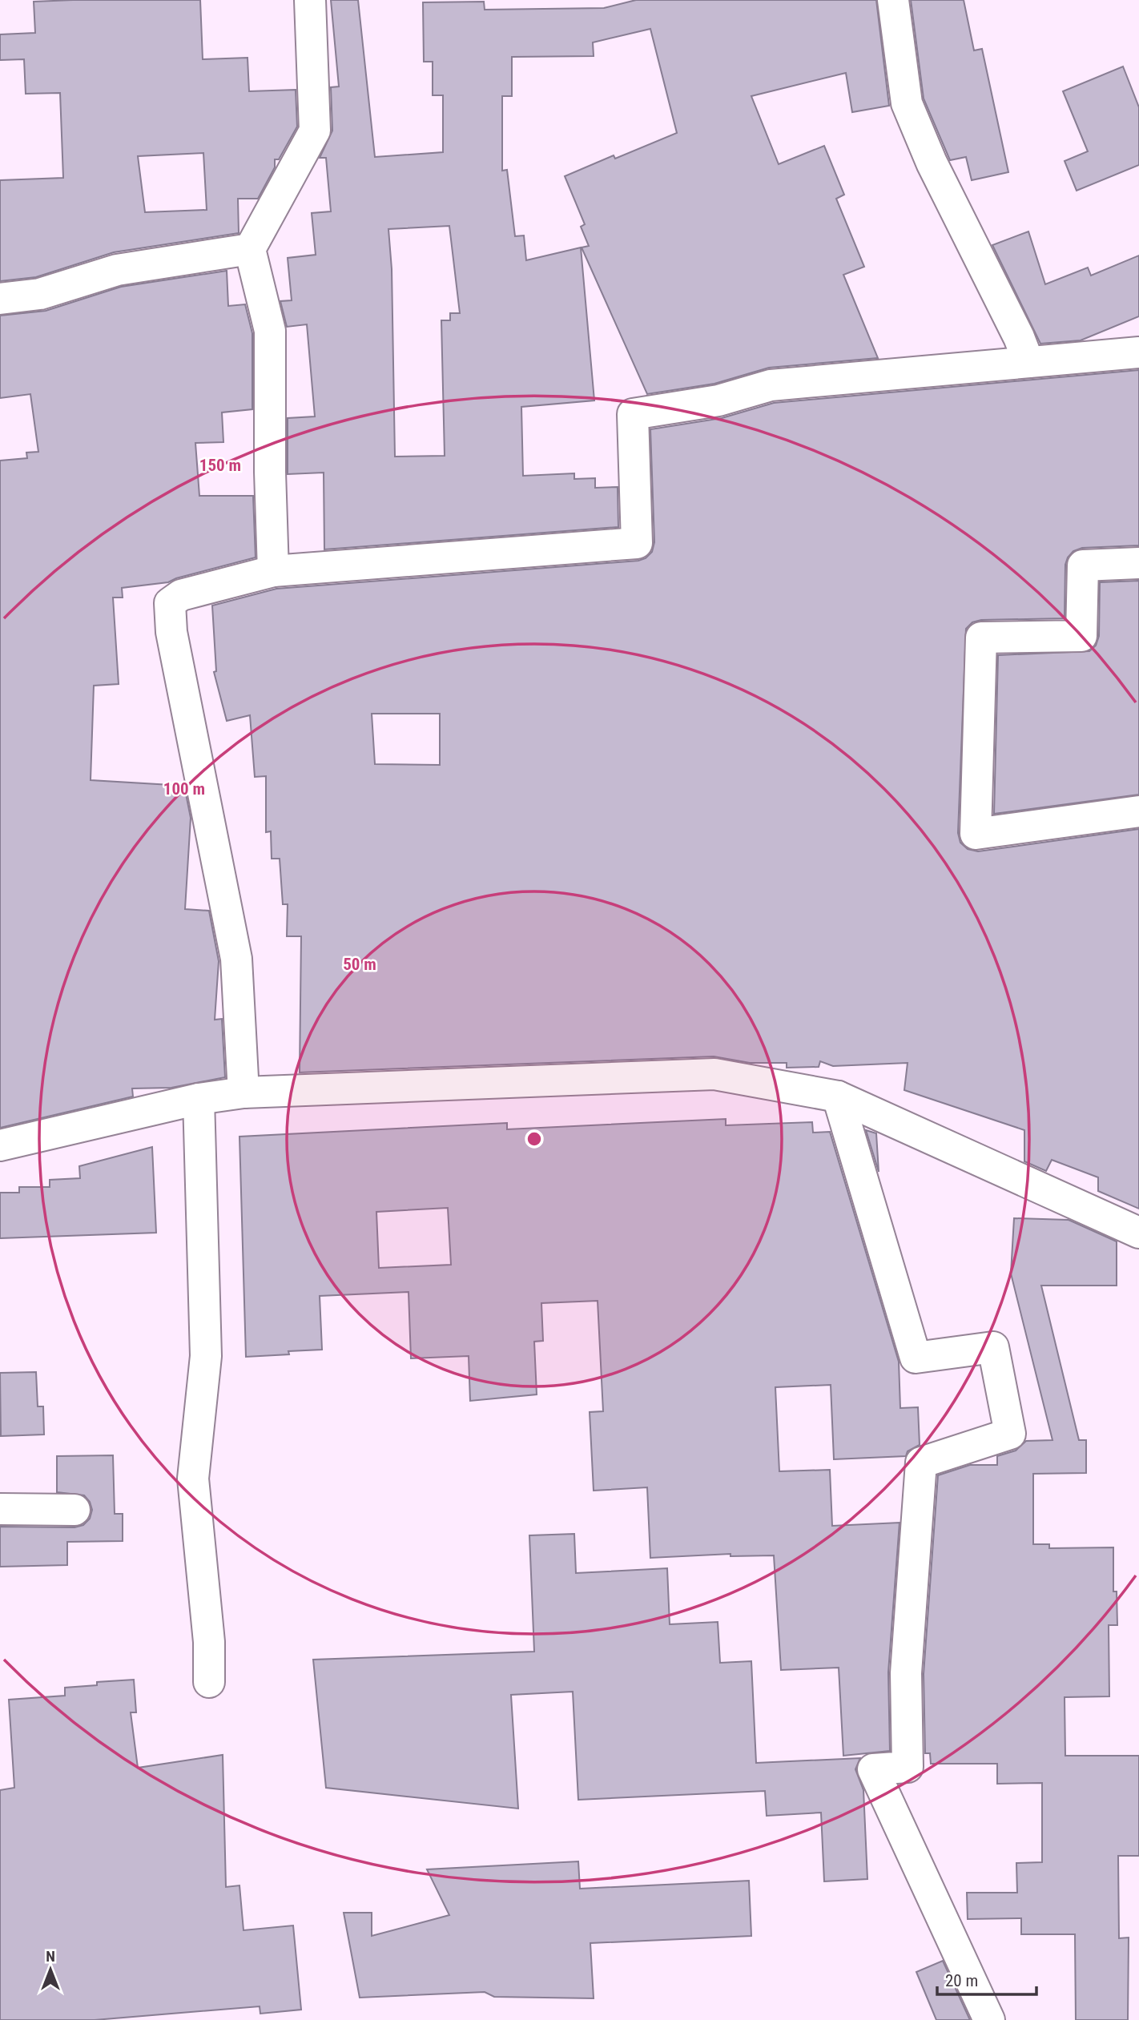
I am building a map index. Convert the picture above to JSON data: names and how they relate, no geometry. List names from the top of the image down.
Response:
{
  "scale_bar": "20 m",
  "north": "top",
  "rings": ["150 m", "100 m", "50 m"]
}
